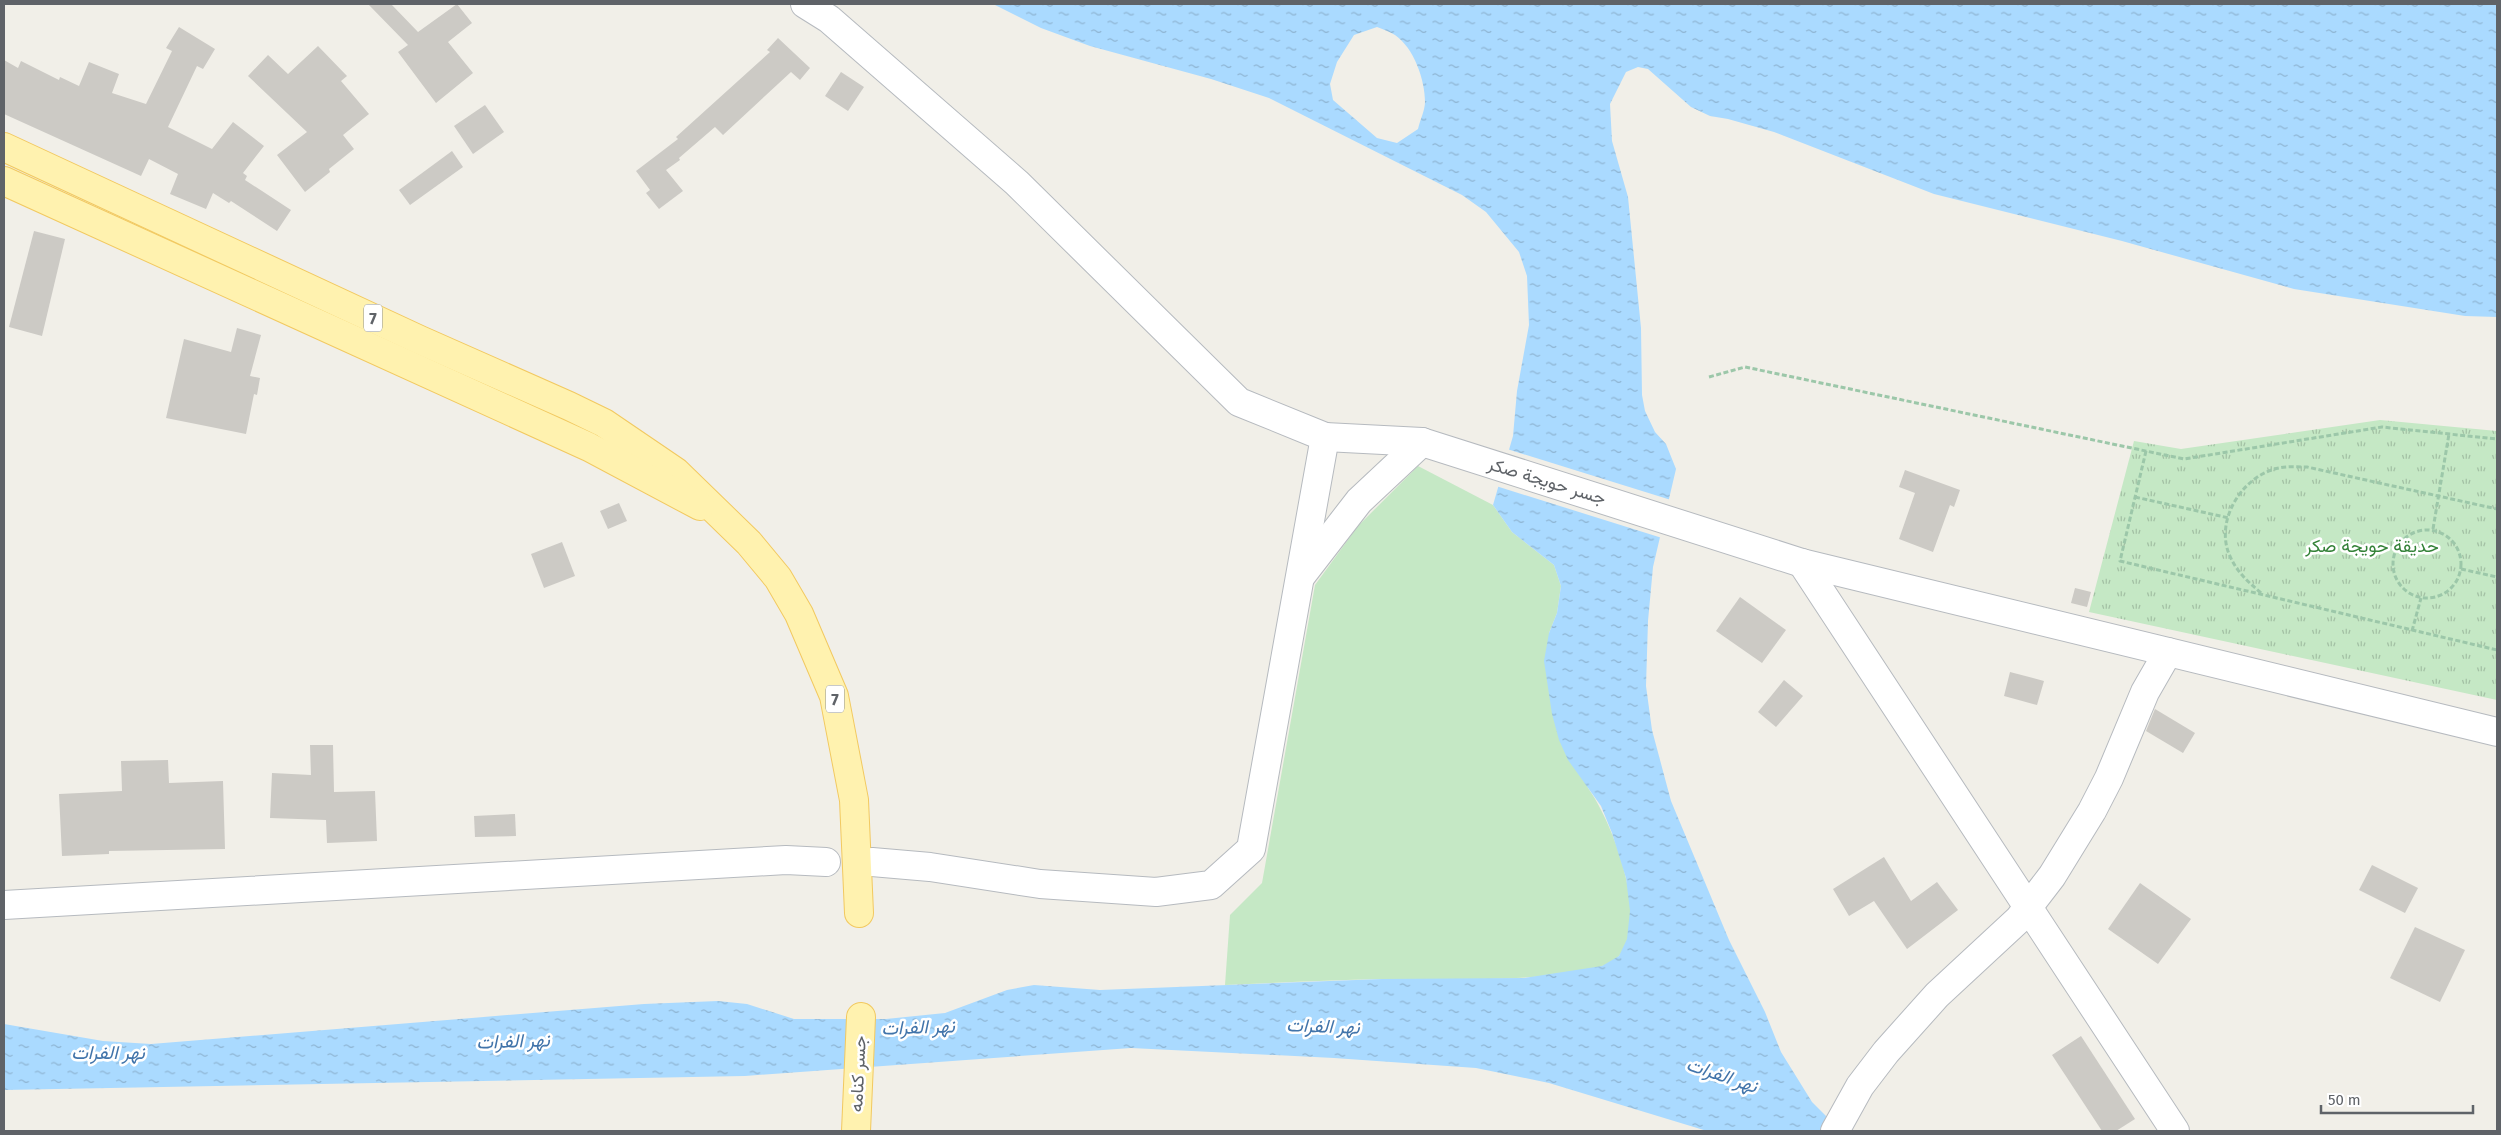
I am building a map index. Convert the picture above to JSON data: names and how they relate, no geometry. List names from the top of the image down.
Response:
{
  "streets": {
    "main road": ["7", "جسر كنامه"],
    "street": ["جسر حويجة صكر"]
  },
  "water": ["نهر الفرات"],
  "parks": ["حديقة حويجة صكر"],
  "scale_bar": "50 m"
}
